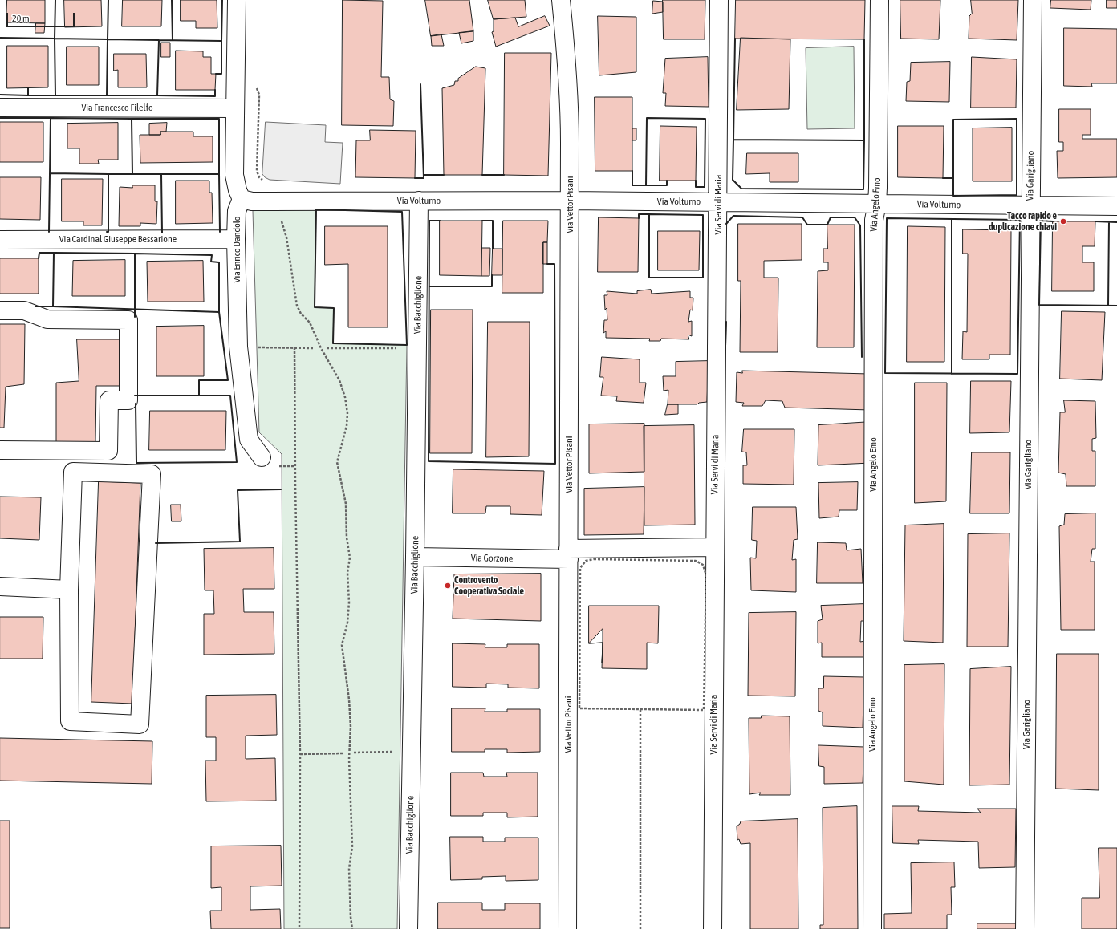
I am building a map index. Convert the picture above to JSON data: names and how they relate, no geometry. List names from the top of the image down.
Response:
{
  "streets": {
    "street": [
      "Via Francesco Filelfo",
      "Via Garigliano",
      "Via Volturno",
      "Via Vettor Pisani",
      "Via Servi di Maria",
      "Via Angelo Emo",
      "Via Cardinal Giuseppe Bessarione",
      "Via Enrico Dandolo",
      "Via Bacchiglione",
      "Via Gorzone"
    ]
  },
  "crossings": [
    ["Via Garigliano", "Via Volturno"],
    ["Via Volturno", "Via Vettor Pisani"],
    ["Via Volturno", "Via Servi di Maria"],
    ["Via Volturno", "Via Angelo Emo"],
    ["Via Volturno", "Via Enrico Dandolo"],
    ["Via Volturno", "Via Bacchiglione"],
    ["Via Vettor Pisani", "Via Gorzone"],
    ["Via Servi di Maria", "Via Gorzone"],
    ["Via Cardinal Giuseppe Bessarione", "Via Enrico Dandolo"],
    ["Via Bacchiglione", "Via Gorzone"]
  ],
  "places": ["Tacco rapido e duplicazione chiavi", "Controvento Cooperativa Sociale"],
  "scale_bar": "20 m"
}
